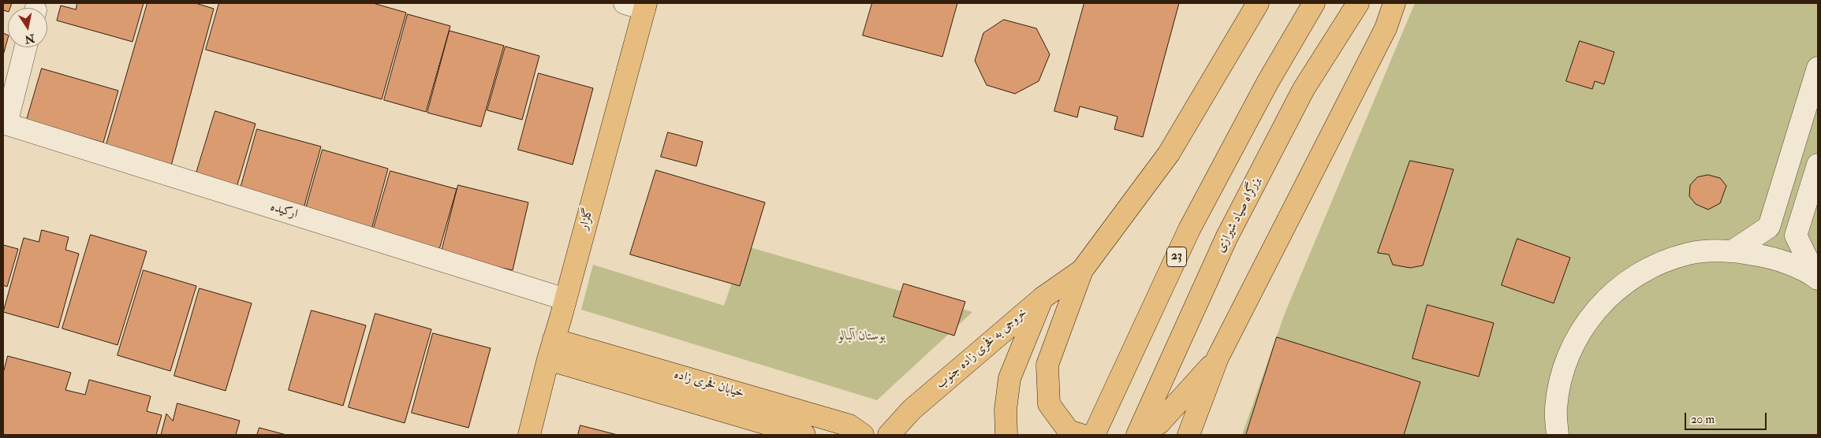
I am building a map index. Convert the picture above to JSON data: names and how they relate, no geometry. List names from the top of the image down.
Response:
{
  "streets": {
    "main road": [
      "بزرگراه صیاد شیرازی",
      "گلزار",
      "23",
      "خروجی به فخری زاده جنوب",
      "خیابان فخری زاده"
    ],
    "street": ["ارکیده"]
  },
  "crossings": [
    ["ارکیده", "گلزار"],
    ["گلزار", "خیابان فخری زاده"]
  ],
  "parks": ["بوستان آلبالو"],
  "scale_bar": "20 m",
  "north": "bottom"
}
